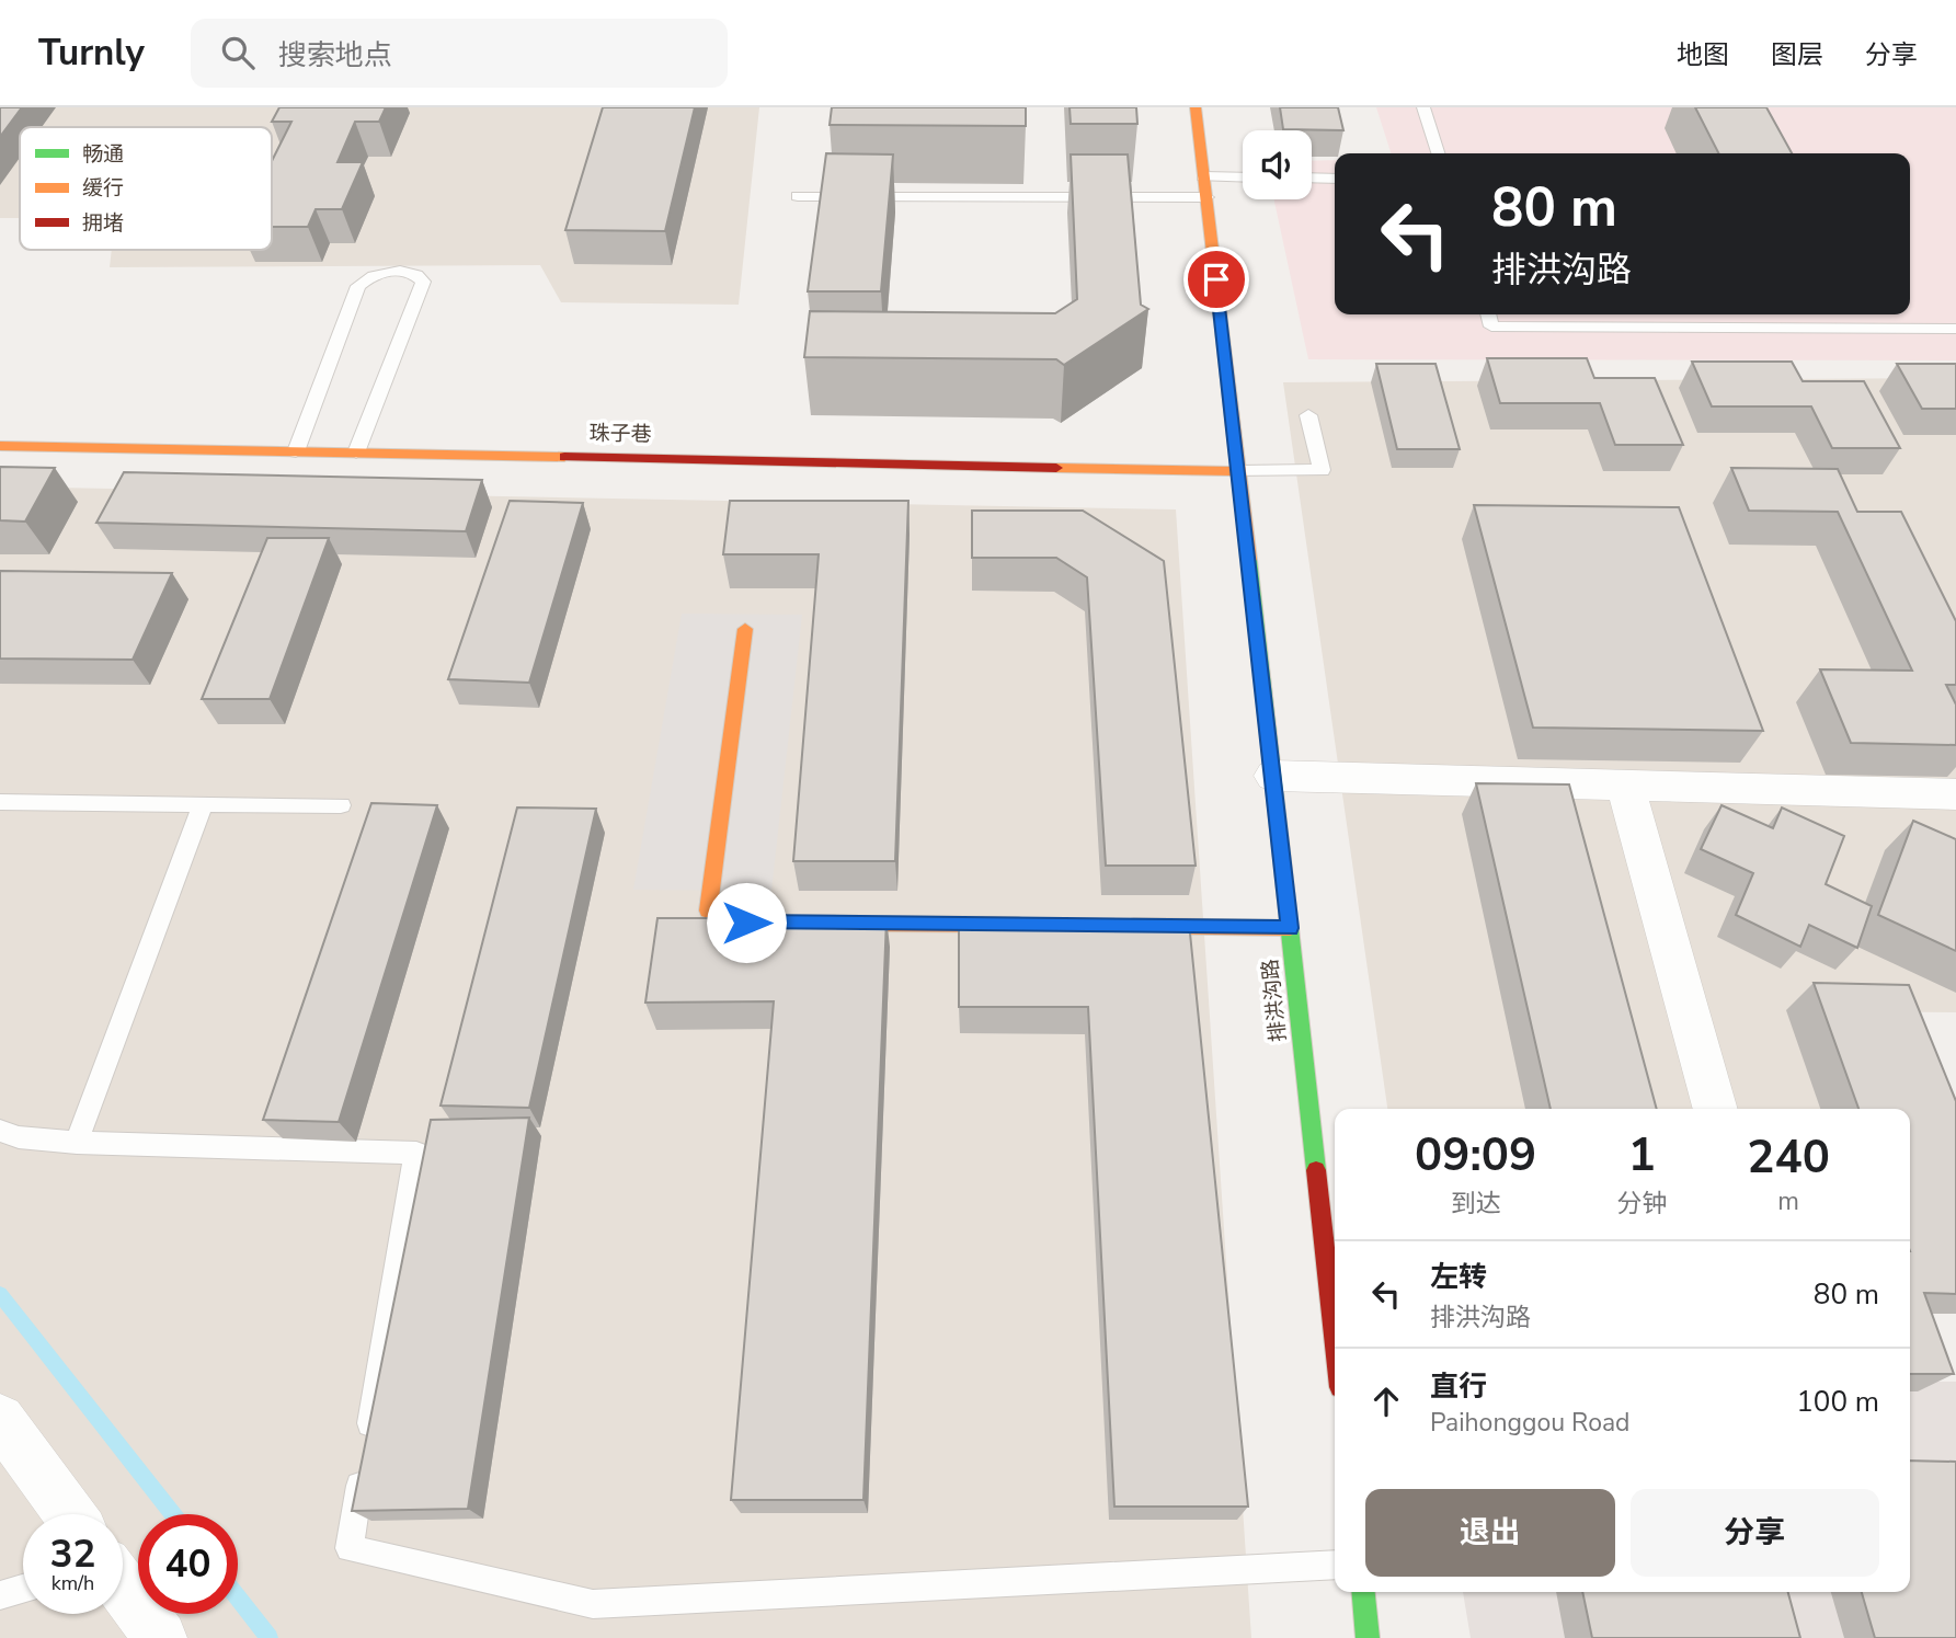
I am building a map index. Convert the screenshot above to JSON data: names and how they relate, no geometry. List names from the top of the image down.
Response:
{
  "streets": {
    "street": ["珠子巷", "排洪沟路"]
  },
  "crossings": [
    ["珠子巷", "排洪沟路"]
  ],
  "legend": ["畅通", "缓行", "拥堵"],
  "page": {
    "header": "Turnly",
    "search": "搜索地点",
    "nav": ["地图", "图层", "分享"],
    "turn": ["80 m", "排洪沟路"],
    "eta": [
      "09:09",
      "到达",
      "1",
      "分钟",
      "240",
      "m"
    ],
    "list": [
      {
        "name": "左转",
        "note": "排洪沟路",
        "value": "80 m"
      },
      {
        "name": "直行",
        "note": "Paihonggou Road",
        "value": "100 m"
      }
    ],
    "buttons": ["退出", "分享"],
    "speed": "32 km/h",
    "limit": "40"
  }
}
